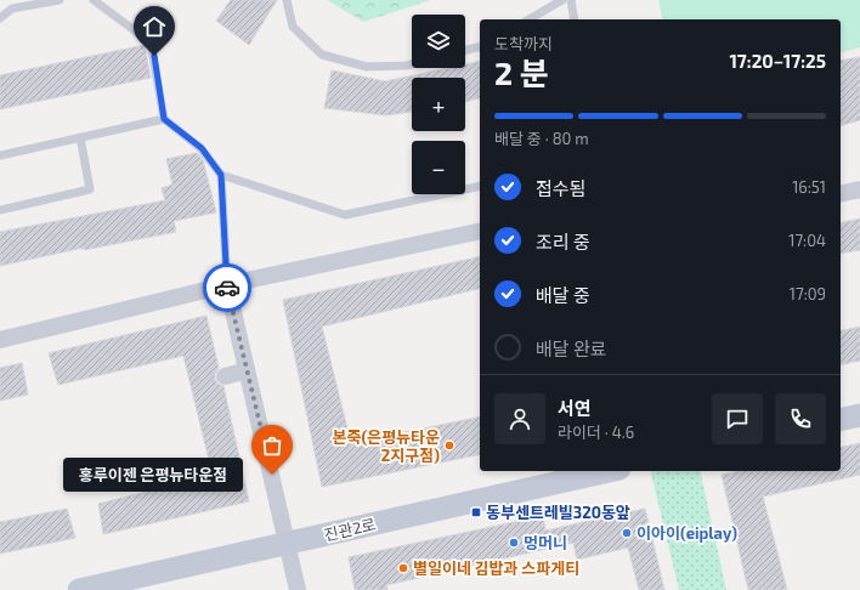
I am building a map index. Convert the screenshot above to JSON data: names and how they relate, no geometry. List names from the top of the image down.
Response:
{
  "streets": {
    "street": ["진관2로"]
  },
  "places": {
    "other": [
      "본죽(은평뉴타운 2지구점)",
      "홍루이젠 은평뉴타운점",
      "이아이(eiplay)",
      "멍머니",
      "별일이네 김밥과 스파게티"
    ],
    "transit": ["동부센트레빌320동앞"]
  },
  "page": {
    "map_buttons": ["+", "−"],
    "heading": ["2 분", "도착까지", "17:20–17:25"],
    "panel": ["서연", "라이더 · 4.6"],
    "bar": "배달 중 · 80 m",
    "list": [
      ["접수됨", "16:51"],
      ["조리 중", "17:04"],
      ["배달 중", "17:09"],
      "배달 완료"
    ],
    "bubble": "홍루이젠 은평뉴타운점"
  }
}
